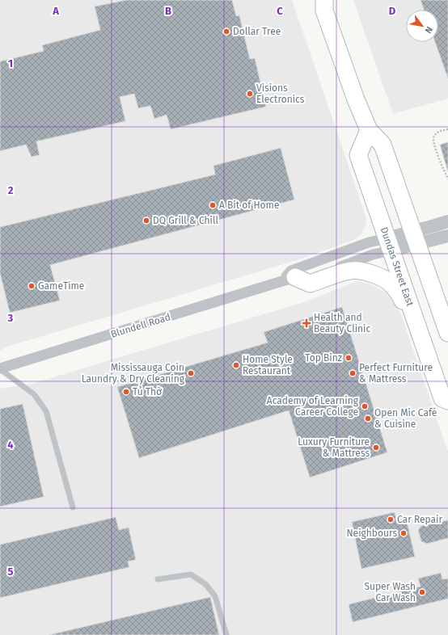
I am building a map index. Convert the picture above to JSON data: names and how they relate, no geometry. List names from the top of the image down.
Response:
{
  "streets": {
    "main road": ["Dundas Street East"],
    "street": ["Blundell Road"]
  },
  "crossings": [
    ["Dundas Street East", "Blundell Road"]
  ],
  "places": {
    "other": [
      "Dollar Tree",
      "Visions Electronics",
      "A Bit of Home",
      "DQ Grill & Chill",
      "GameTime",
      "Top Binz",
      "Home Style Restaurant",
      "Mississauga Coin Laundry & Dry Cleaning",
      "Perfect Furniture & Mattress",
      "Tủ Thờ",
      "Academy of Learning Career College",
      "Open Mic Café & Cuisine",
      "Luxury Furniture & Mattress",
      "Car Repair",
      "Neighbours",
      "Super Wash Car Wash"
    ],
    "health": ["Health and Beauty Clinic"]
  },
  "north": "bottom right",
  "grid": {
    "columns": [
      "A",
      "B",
      "C",
      "D"
    ],
    "rows": [
      "1",
      "2",
      "3",
      "4",
      "5"
    ]
  }
}
